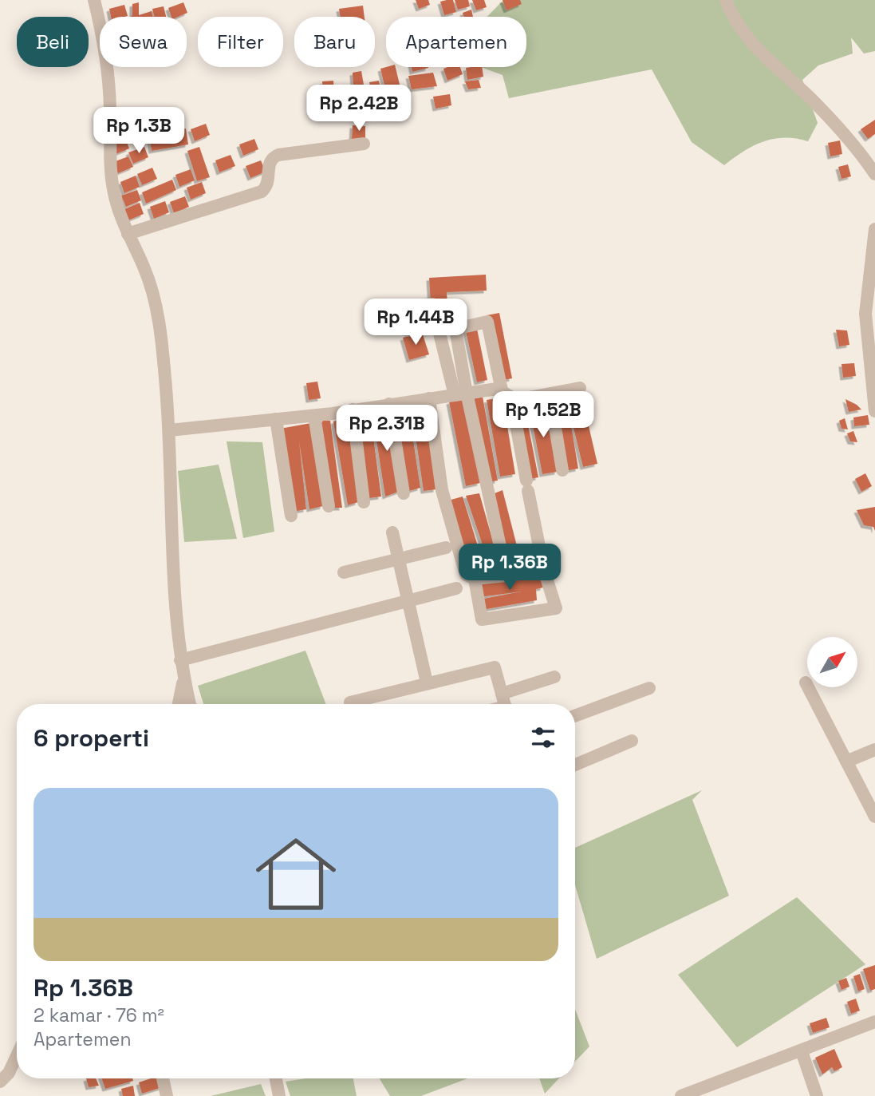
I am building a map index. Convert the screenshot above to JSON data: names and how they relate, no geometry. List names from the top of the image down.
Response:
{
  "north": "top right",
  "page": {
    "chip": [
      "Beli",
      "Sewa",
      "Filter",
      "Baru",
      "Apartemen"
    ],
    "price": [
      "Rp 2.42B",
      "Rp 1.3B",
      "Rp 1.44B",
      "Rp 1.52B",
      "Rp 2.31B",
      "Rp 1.36B"
    ],
    "heading": "6 properti",
    "list": [
      {
        "name": "Rp 1.36B",
        "note": "2 kamar · 76 m² · Apartemen"
      }
    ]
  }
}
